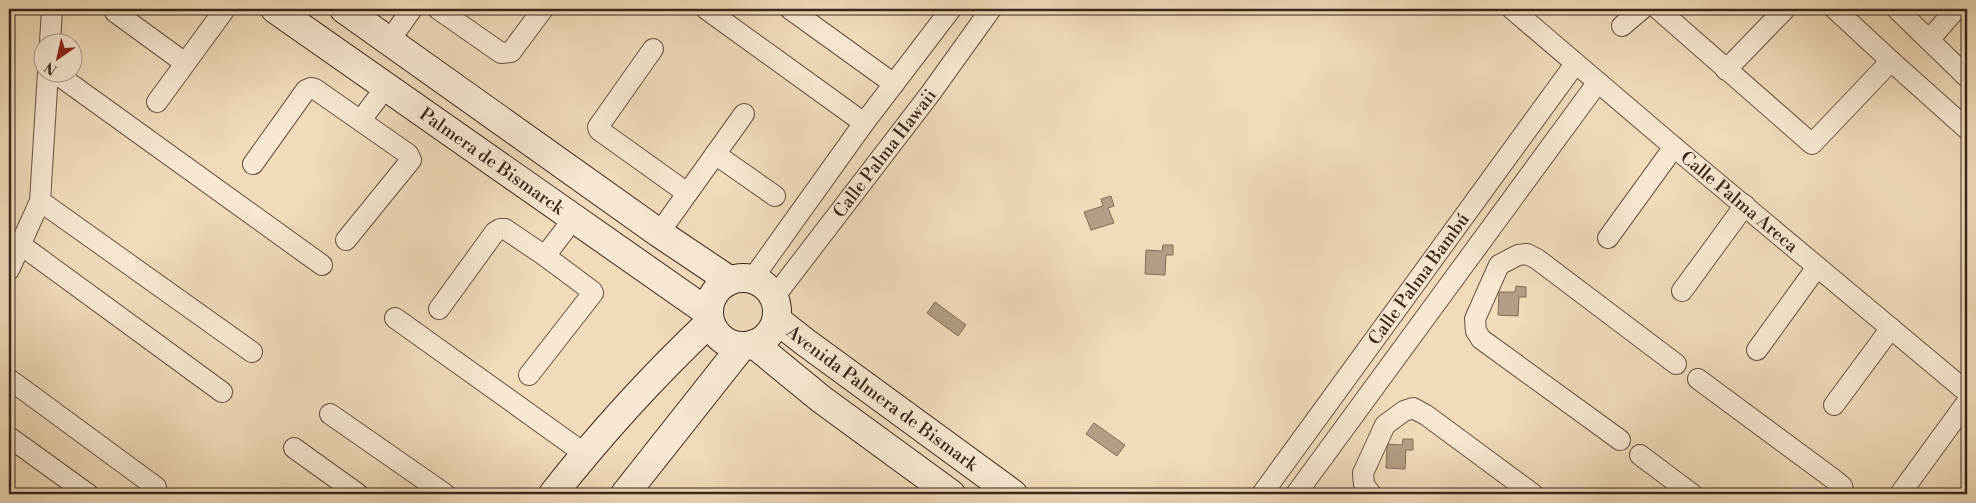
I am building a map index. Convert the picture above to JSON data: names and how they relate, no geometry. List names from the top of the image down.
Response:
{
  "streets": {
    "street": [
      "Calle Palma Hawaii",
      "Palmera de Bismarck",
      "Calle Palma Areca",
      "Calle Palma Bambú",
      "Avenida Palmera de Bismark"
    ]
  },
  "crossings": [
    ["Calle Palma Hawaii", "Palmera de Bismarck"],
    ["Calle Palma Hawaii", "Avenida Palmera de Bismark"],
    ["Palmera de Bismarck", "Avenida Palmera de Bismark"],
    ["Calle Palma Areca", "Calle Palma Bambú"]
  ],
  "north": "bottom left"
}
